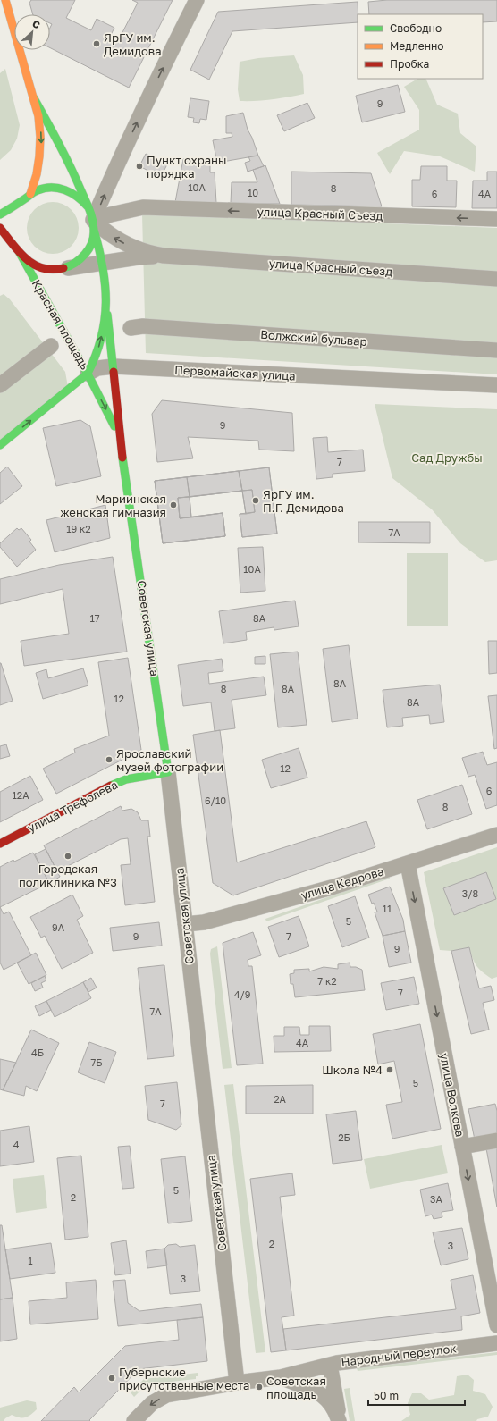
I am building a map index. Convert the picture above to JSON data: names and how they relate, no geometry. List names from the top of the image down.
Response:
{
  "streets": {
    "street": [
      "улица Красный Съезд",
      "улица Красный съезд",
      "Красная площадь",
      "Волжский бульвар",
      "Первомайская улица",
      "Советская улица",
      "улица Трефолева",
      "улица Кедрова",
      "улица Волкова",
      "Народный переулок"
    ]
  },
  "crossings": [
    ["улица Красный Съезд", "Красная площадь"],
    ["улица Красный съезд", "Красная площадь"],
    ["Красная площадь", "Первомайская улица"],
    ["Красная площадь", "Советская улица"],
    ["Первомайская улица", "Советская улица"],
    ["Советская улица", "улица Трефолева"],
    ["Советская улица", "улица Кедрова"],
    ["улица Кедрова", "улица Волкова"]
  ],
  "one_way": ["улица Красный Съезд", "улица Волкова"],
  "parks": ["Сад Дружбы"],
  "places": [
    "ЯрГУ им. Демидова",
    "Пункт охраны порядка",
    "ЯрГУ им. П.Г. Демидова",
    "Мариинская женская гимназия",
    "Ярославский музей фотографии",
    "Городская поликлиника №3",
    "Школа №4",
    "Губернские присутственные места",
    "Советская площадь"
  ],
  "house_numbers": [
    "9",
    "10А",
    "8",
    "10",
    "6",
    "4А",
    "9",
    "7",
    "19 к2",
    "7А",
    "10А",
    "17",
    "8А",
    "8А",
    "8",
    "8А",
    "12",
    "8А",
    "12",
    "6",
    "12А",
    "6/10",
    "8",
    "3/8",
    "11",
    "5",
    "9А",
    "9",
    "7",
    "9",
    "7 к2",
    "7",
    "4/9",
    "7А",
    "4А",
    "4Б",
    "7Б",
    "5",
    "2А",
    "7",
    "2Б",
    "4",
    "5",
    "2",
    "3А",
    "2",
    "3",
    "1",
    "3"
  ],
  "legend": ["Свободно", "Медленно", "Пробка"],
  "scale_bar": "50 m",
  "north": "top right"
}
